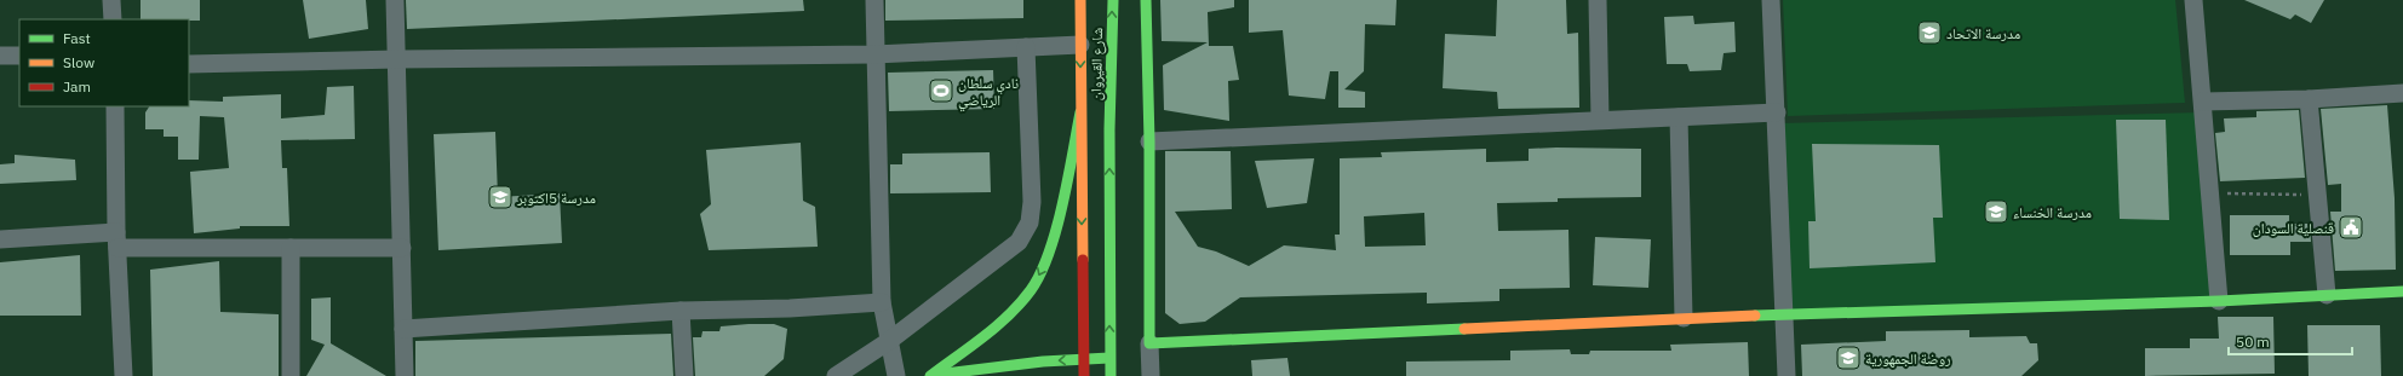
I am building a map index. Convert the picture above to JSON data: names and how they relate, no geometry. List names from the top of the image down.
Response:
{
  "streets": {
    "main road": ["شارع القيروان"]
  },
  "places": {
    "school or university": [
      "مدرسة الاتحاد",
      "مدرسة 5اكتوبر",
      "مدرسة الخنساء",
      "روضة الجمهورية"
    ],
    "sports": ["نادي سلطان الرياضي"],
    "public building": ["قنصلية السودان"]
  },
  "legend": ["Fast", "Slow", "Jam"],
  "scale_bar": "50 m"
}
